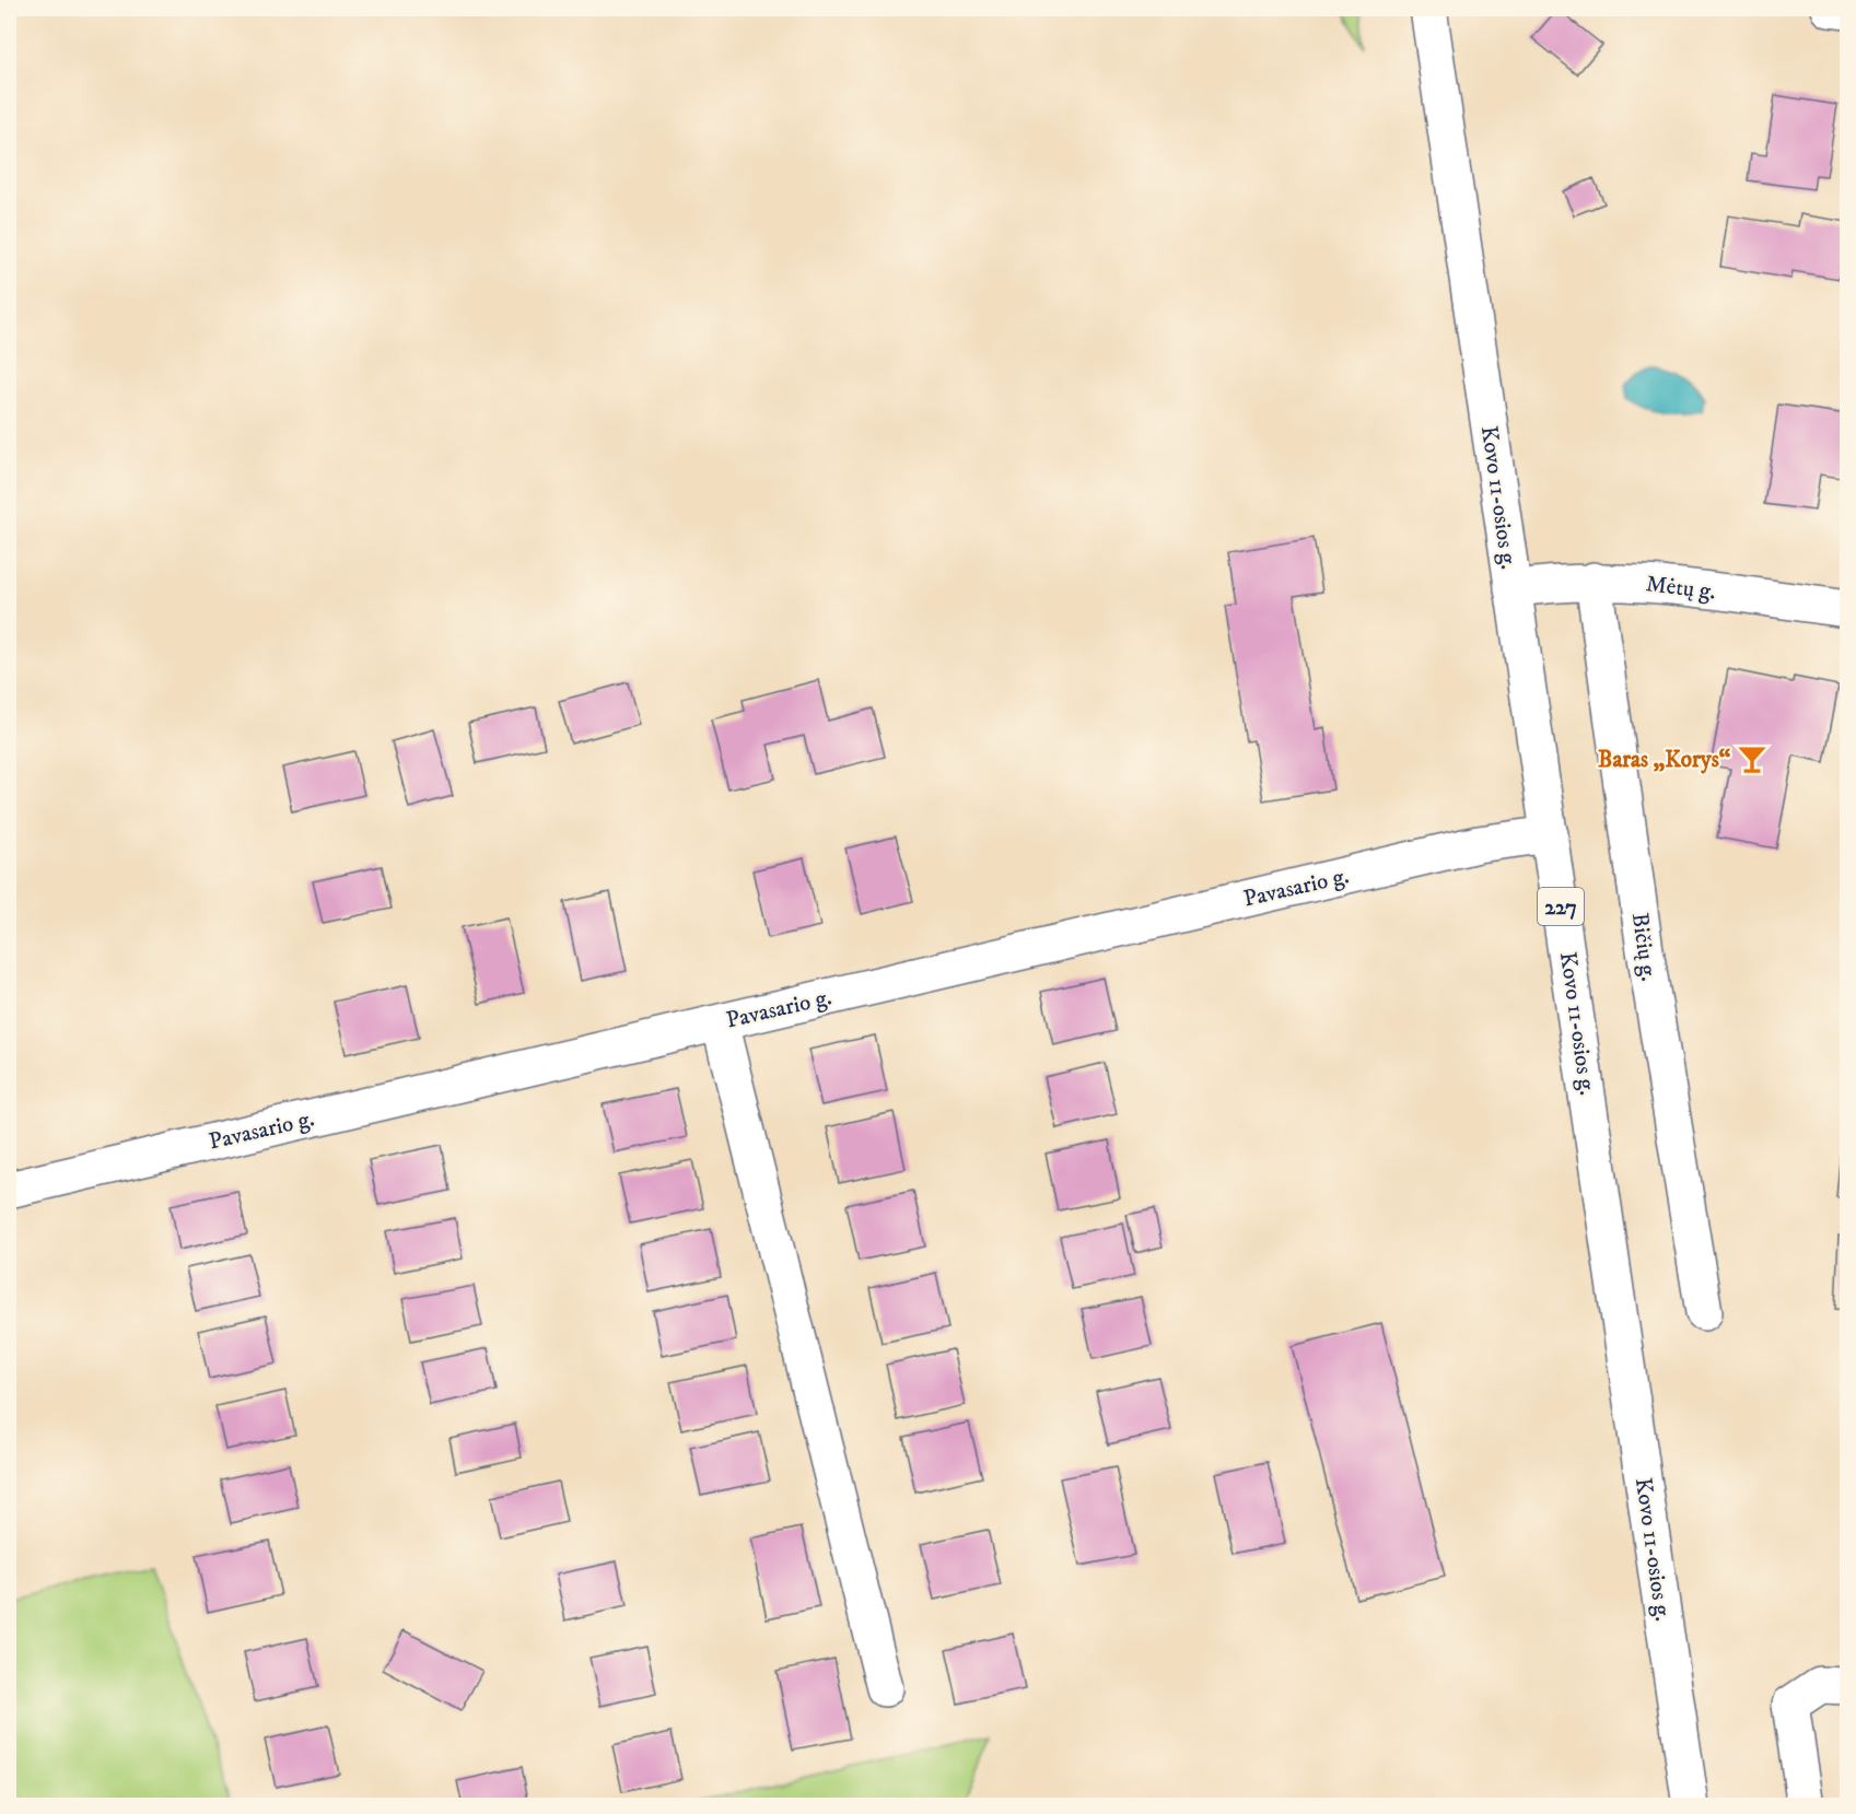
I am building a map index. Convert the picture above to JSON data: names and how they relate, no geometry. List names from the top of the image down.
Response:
{
  "streets": {
    "street": [
      "Kovo 11-osios g.",
      "Mėtų g.",
      "Pavasario g.",
      "227",
      "Bičių g."
    ]
  },
  "crossings": [
    ["Kovo 11-osios g.", "Mėtų g."],
    ["Kovo 11-osios g.", "Pavasario g."],
    ["Mėtų g.", "Bičių g."]
  ],
  "places": {
    "bar": ["Baras „Korys“"]
  }
}
